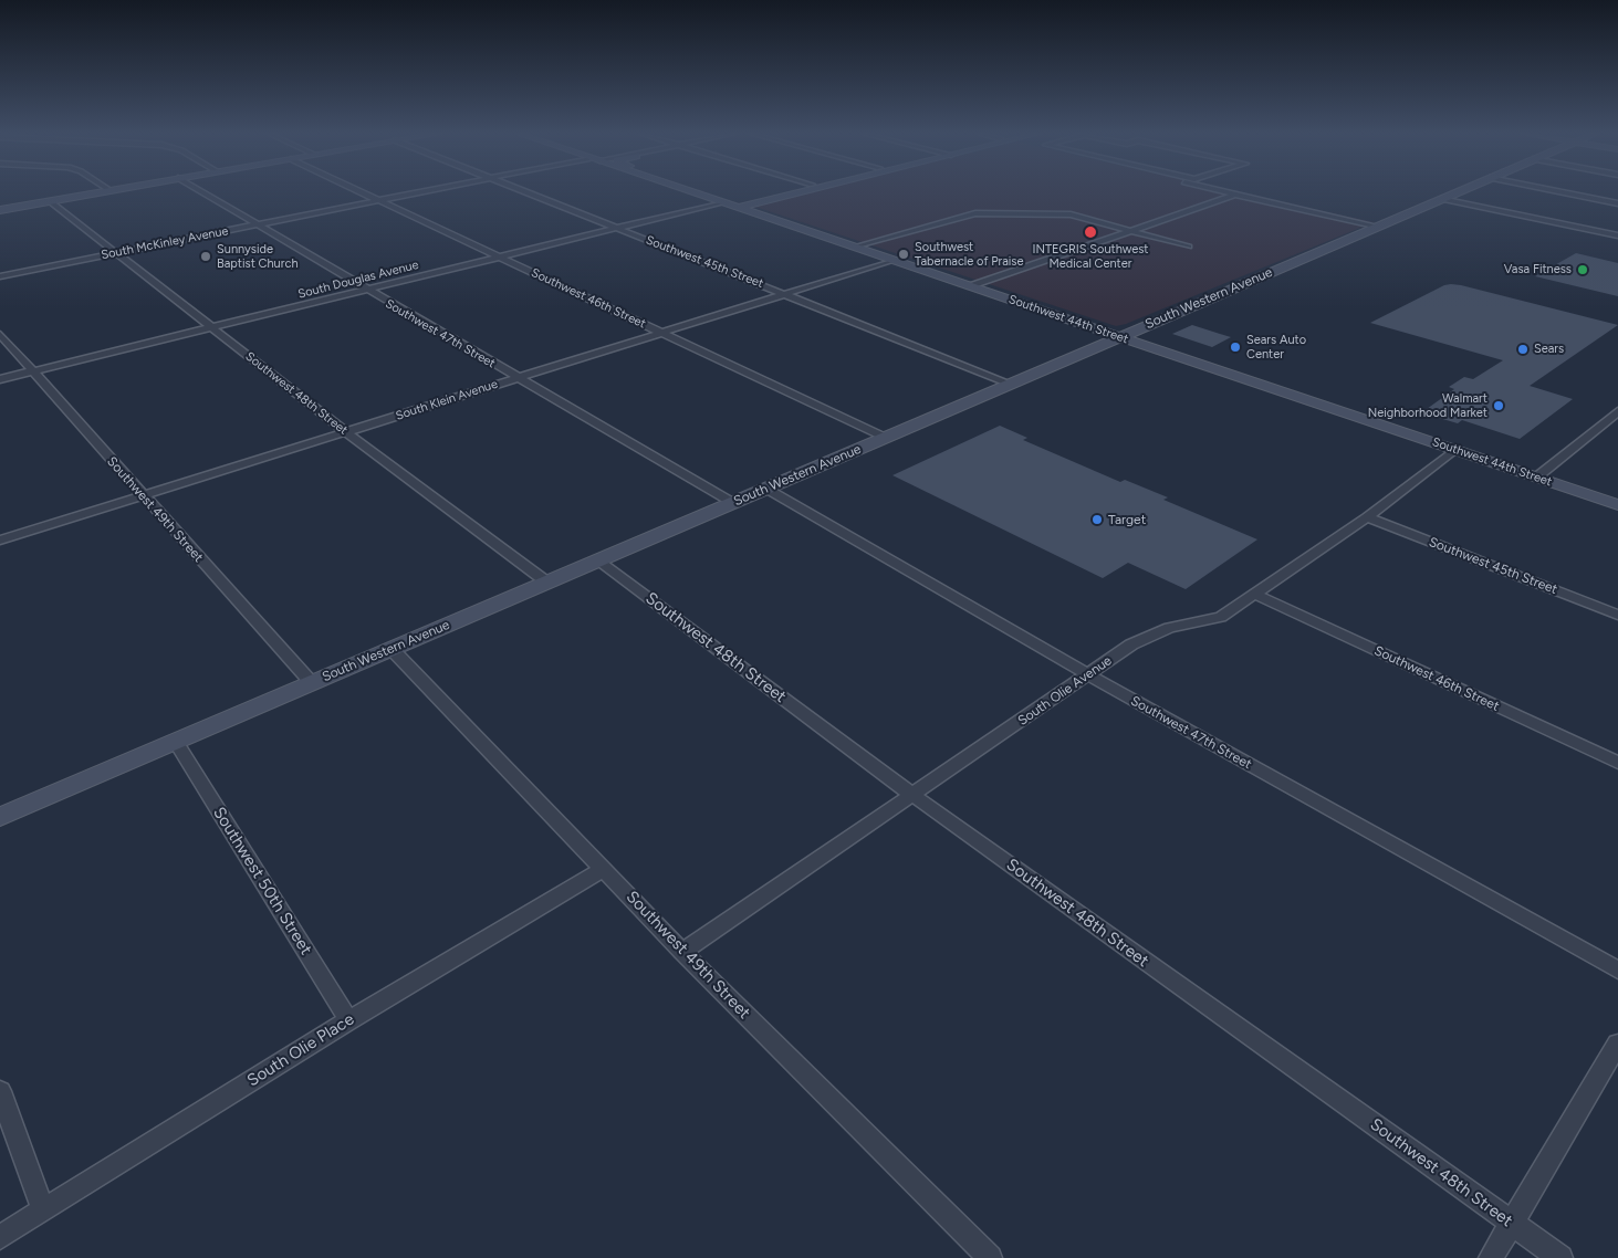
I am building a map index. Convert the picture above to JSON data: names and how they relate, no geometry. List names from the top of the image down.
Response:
{
  "streets": {
    "main road": ["South Douglas Avenue", "South Western Avenue", "Southwest 44th Street"],
    "street": [
      "South McKinley Avenue",
      "Southwest 45th Street",
      "Southwest 46th Street",
      "Southwest 47th Street",
      "Southwest 48th Street",
      "South Klein Avenue",
      "Southwest 49th Street",
      "South Olie Avenue",
      "Southwest 50th Street",
      "South Olie Place"
    ]
  },
  "crossings": [
    ["South McKinley Avenue", "Southwest 46th Street"],
    ["South McKinley Avenue", "Southwest 47th Street"],
    ["South McKinley Avenue", "Southwest 48th Street"],
    ["Southwest 45th Street", "South Douglas Avenue"],
    ["Southwest 45th Street", "South Western Avenue"],
    ["Southwest 45th Street", "South Klein Avenue"],
    ["Southwest 45th Street", "South Olie Avenue"],
    ["South Douglas Avenue", "Southwest 46th Street"],
    ["South Douglas Avenue", "Southwest 44th Street"],
    ["South Douglas Avenue", "Southwest 47th Street"],
    ["South Douglas Avenue", "Southwest 48th Street"],
    ["South Douglas Avenue", "Southwest 49th Street"],
    ["Southwest 46th Street", "South Western Avenue"],
    ["Southwest 46th Street", "South Klein Avenue"],
    ["Southwest 46th Street", "South Olie Avenue"],
    ["South Western Avenue", "Southwest 44th Street"],
    ["South Western Avenue", "Southwest 47th Street"],
    ["South Western Avenue", "Southwest 48th Street"],
    ["South Western Avenue", "Southwest 49th Street"],
    ["South Western Avenue", "Southwest 50th Street"],
    ["Southwest 44th Street", "South Klein Avenue"],
    ["Southwest 44th Street", "South Olie Avenue"],
    ["Southwest 47th Street", "South Klein Avenue"],
    ["Southwest 47th Street", "South Olie Avenue"],
    ["Southwest 48th Street", "South Klein Avenue"],
    ["Southwest 48th Street", "South Olie Avenue"],
    ["South Klein Avenue", "Southwest 49th Street"],
    ["Southwest 49th Street", "South Olie Avenue"],
    ["Southwest 49th Street", "South Olie Place"],
    ["Southwest 50th Street", "South Olie Place"]
  ],
  "places": [
    "INTEGRIS Southwest Medical Center",
    "Southwest Tabernacle of Praise",
    "Sunnyside Baptist Church",
    "Vasa Fitness",
    "Sears Auto Center",
    "Sears",
    "Walmart Neighborhood Market",
    "Target"
  ]
}
